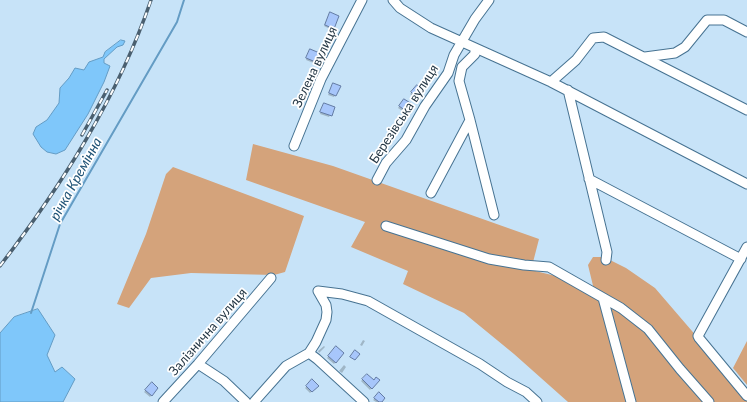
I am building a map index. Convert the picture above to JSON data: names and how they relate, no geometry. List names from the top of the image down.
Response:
{
  "streets": {
    "street": ["Зелена вулиця", "Березівська вулиця", "Залізнична вулиця"]
  },
  "water": ["річка Кремінна"]
}
